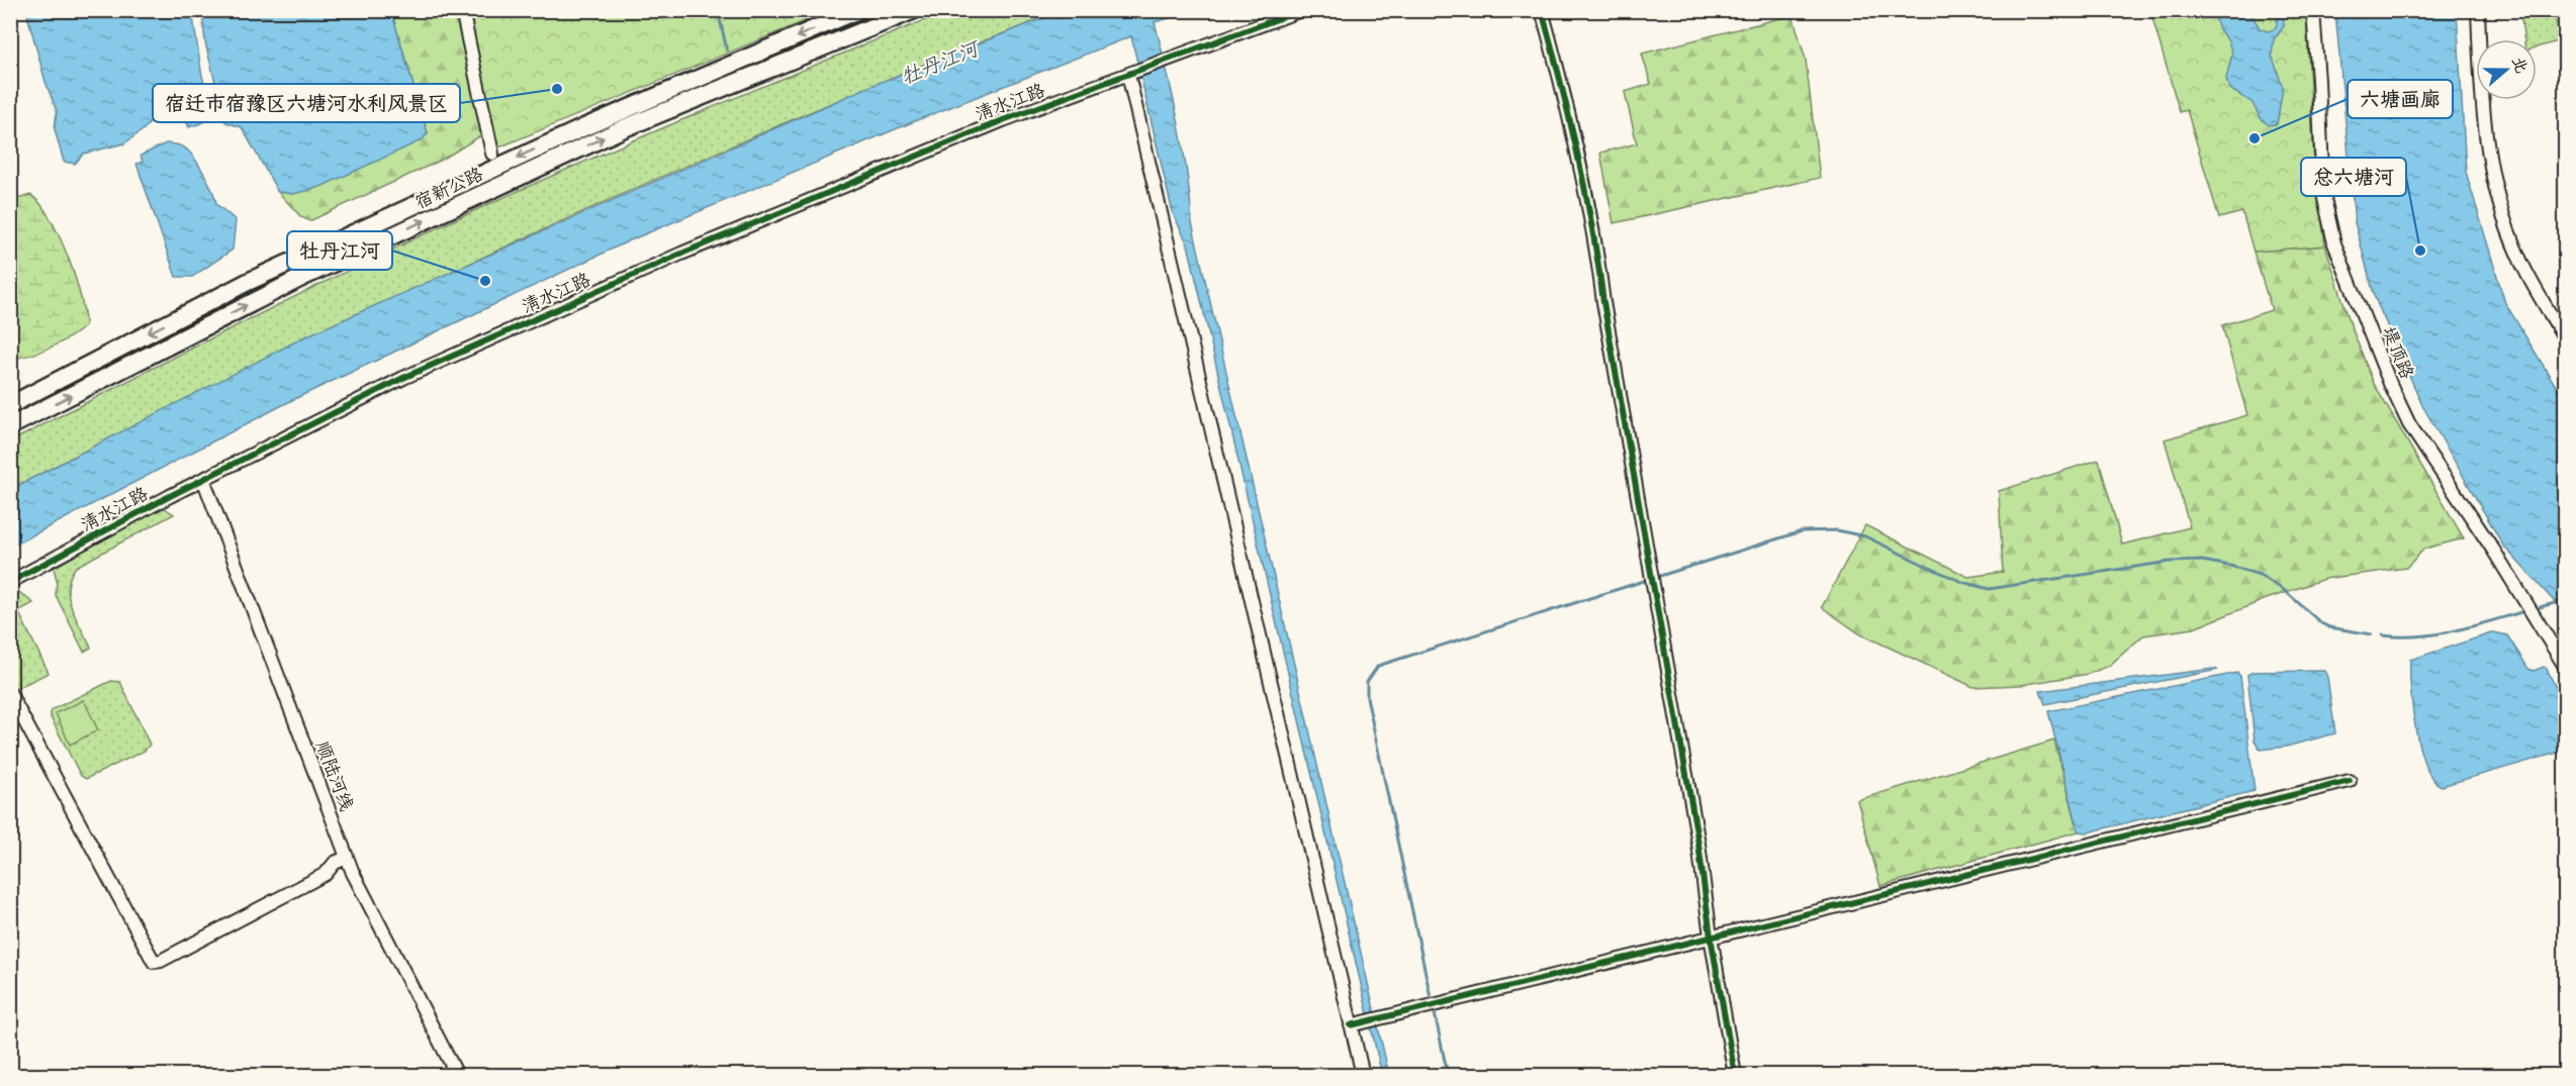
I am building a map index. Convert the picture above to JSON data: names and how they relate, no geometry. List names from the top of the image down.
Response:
{
  "streets": {
    "highway": ["宿新公路"],
    "street": ["清水江路", "堤顶路", "顺陆河线"]
  },
  "crossings": [
    ["清水江路", "顺陆河线"]
  ],
  "water": ["牡丹江河"],
  "places": [
    "宿迁市宿豫区六塘河水利风景区",
    "六塘画廊",
    "总六塘河",
    "牡丹江河"
  ],
  "north": "right"
}
